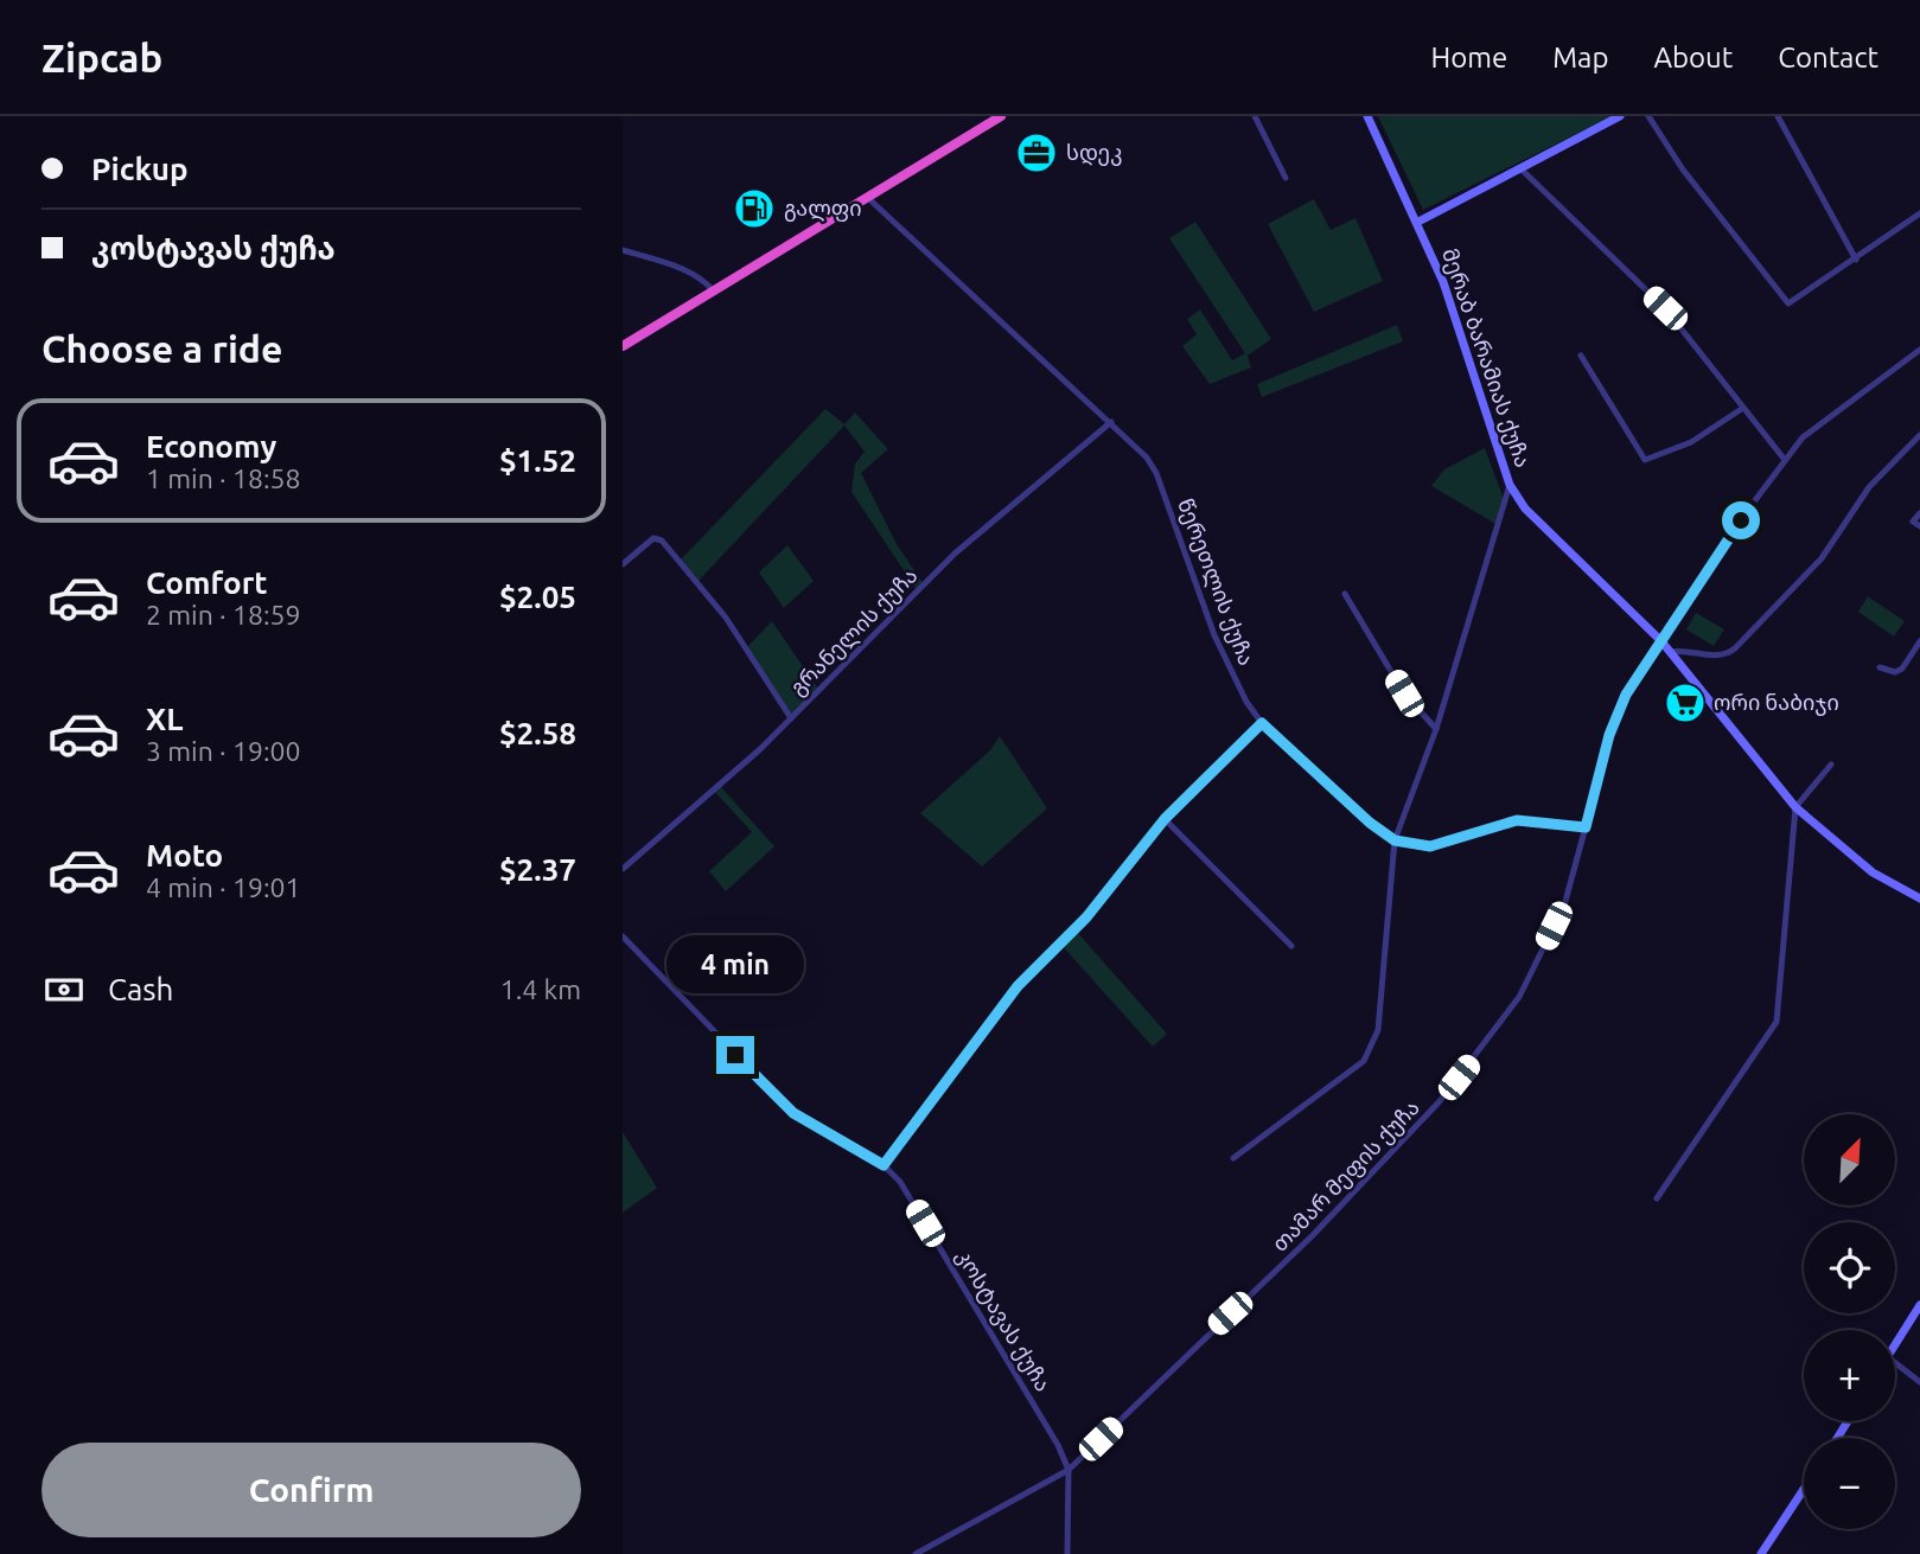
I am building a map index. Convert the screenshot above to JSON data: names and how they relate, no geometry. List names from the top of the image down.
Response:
{
  "streets": {
    "main road": ["მერაბ ბარამიას ქუჩა"],
    "street": [
      "წერეთლის ქუჩა",
      "გრანელის ქუჩა",
      "თამარ მეფის ქუჩა",
      "კოსტავას ქუჩა"
    ]
  },
  "crossings": [
    ["მერაბ ბარამიას ქუჩა", "თამარ მეფის ქუჩა"],
    ["წერეთლის ქუჩა", "გრანელის ქუჩა"],
    ["თამარ მეფის ქუჩა", "კოსტავას ქუჩა"]
  ],
  "places": {
    "office": ["სდეკ"],
    "fuel station": ["გალფი"],
    "supermarket": ["ორი ნაბიჯი"]
  },
  "north": "top right",
  "page": {
    "header": "Zipcab",
    "nav": [
      "Home",
      "Map",
      "About",
      "Contact"
    ],
    "banner": ["Pickup", "კოსტავას ქუჩა"],
    "heading": "Choose a ride",
    "list": [
      {
        "name": "Economy",
        "note": "1 min · 18:58",
        "value": "$1.52"
      },
      {
        "name": "Comfort",
        "note": "2 min · 18:59",
        "value": "$2.05"
      },
      {
        "name": "XL",
        "note": "3 min · 19:00",
        "value": "$2.58"
      },
      {
        "name": "Moto",
        "note": "4 min · 19:01",
        "value": "$2.37"
      }
    ],
    "bubble": "4 min",
    "pay": ["Cash", "1.4 km"],
    "map_buttons": ["+", "−"],
    "buttons": "Confirm"
  }
}
